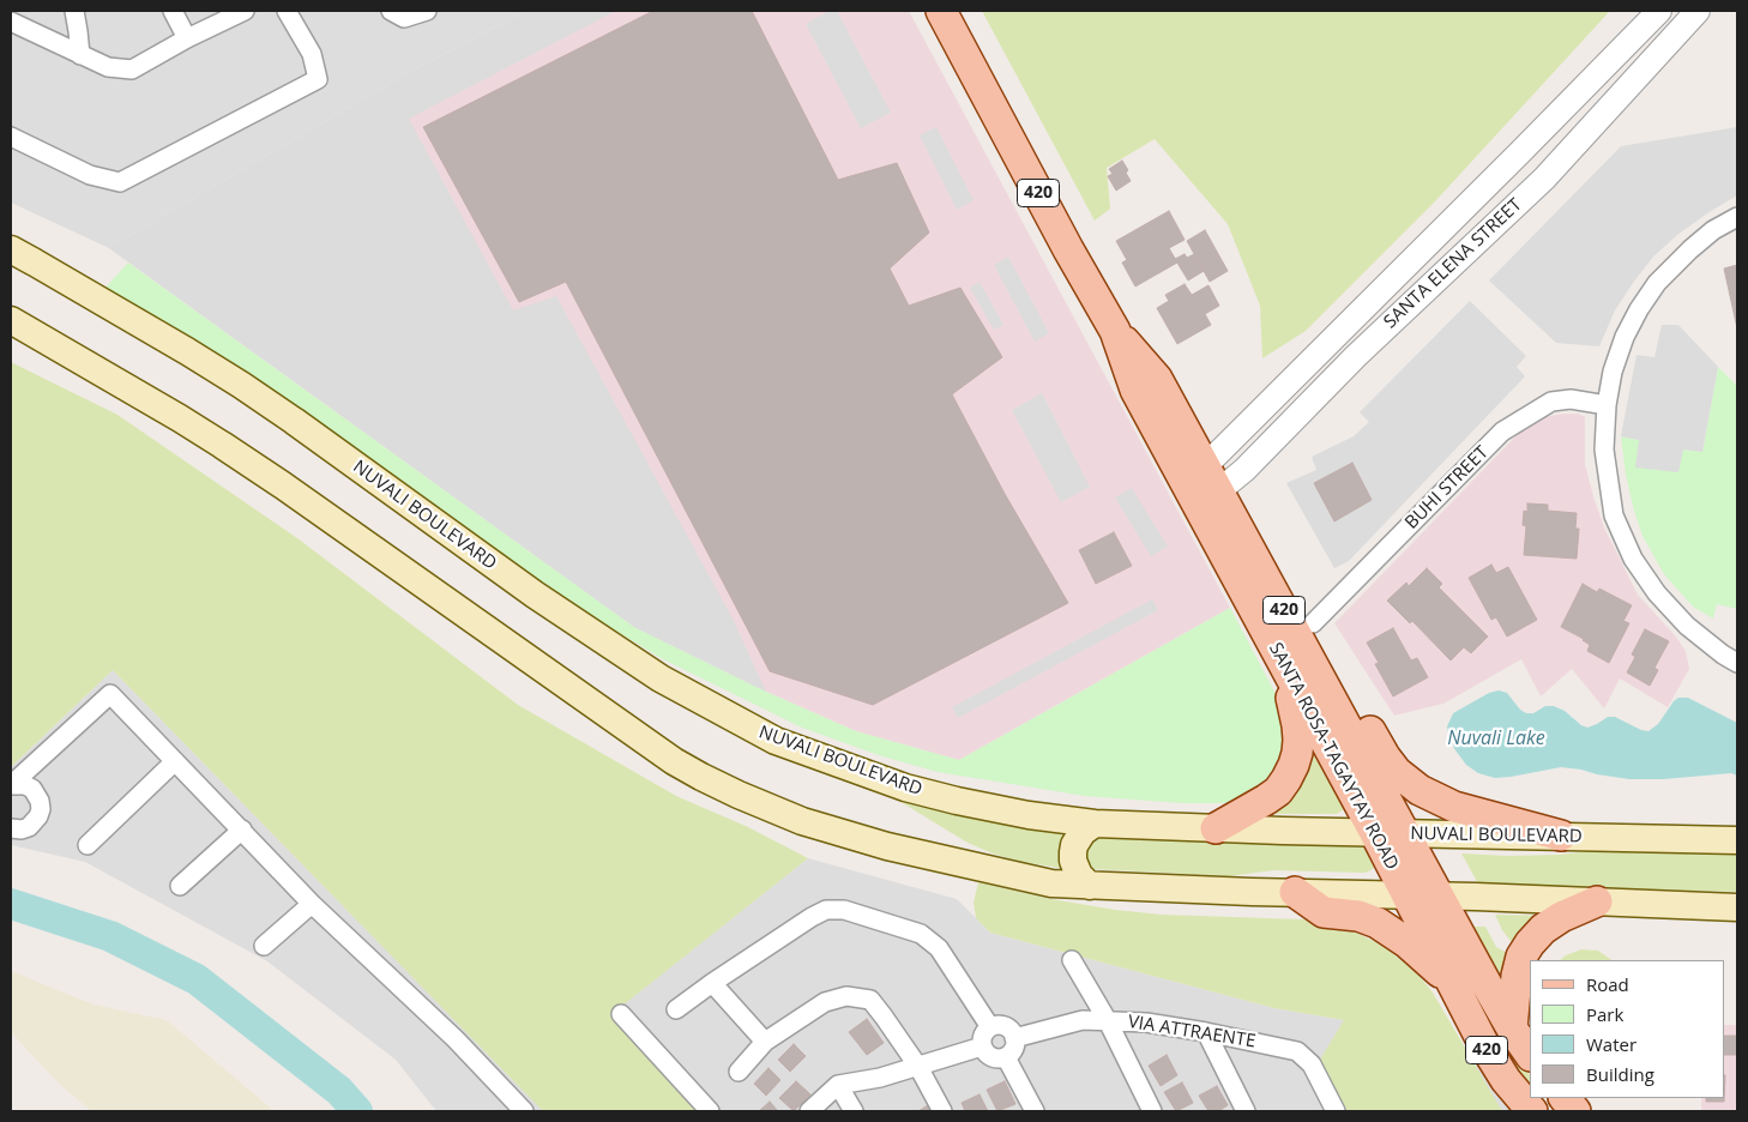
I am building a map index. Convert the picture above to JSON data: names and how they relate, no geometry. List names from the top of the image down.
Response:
{
  "streets": {
    "main road": ["420", "NUVALI BOULEVARD", "SANTA ROSA-TAGAYTAY ROAD"],
    "street": ["SANTA ELENA STREET", "BUHI STREET", "VIA ATTRAENTE"]
  },
  "crossings": [
    ["SANTA ELENA STREET", "SANTA ROSA-TAGAYTAY ROAD"],
    ["NUVALI BOULEVARD", "SANTA ROSA-TAGAYTAY ROAD"]
  ],
  "water": ["Nuvali Lake"],
  "legend": [
    "Road",
    "Park",
    "Water",
    "Building"
  ]
}
